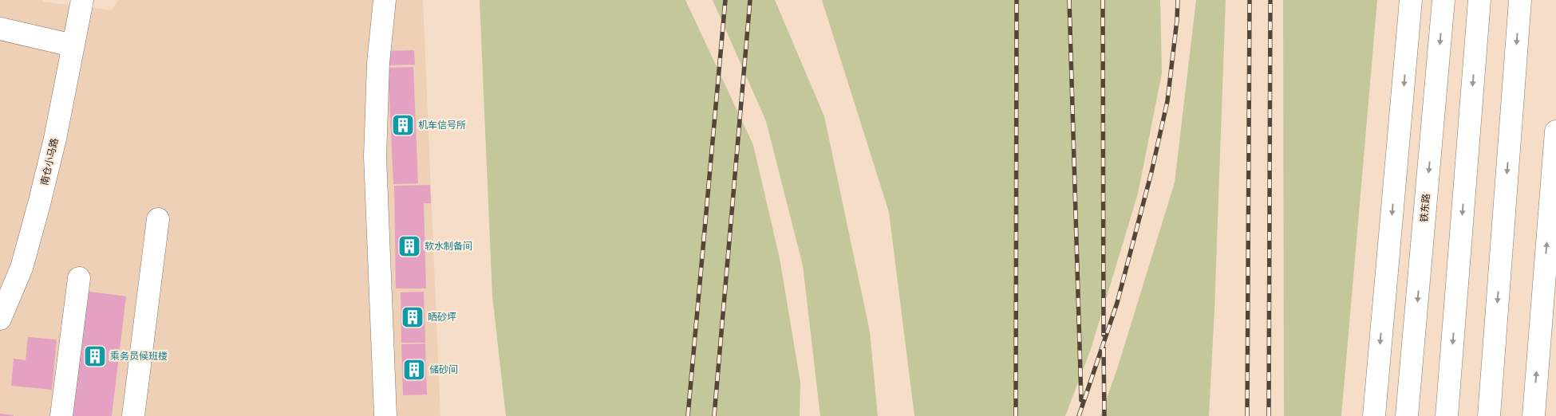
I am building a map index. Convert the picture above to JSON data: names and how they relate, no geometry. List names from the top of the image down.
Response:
{
  "streets": {
    "main road": ["南仓小马路", "铁东路"]
  },
  "places": {
    "building": [
      "机车信号所",
      "软水制备间",
      "晒砂坪",
      "乘务员候班楼",
      "储砂间"
    ]
  }
}
